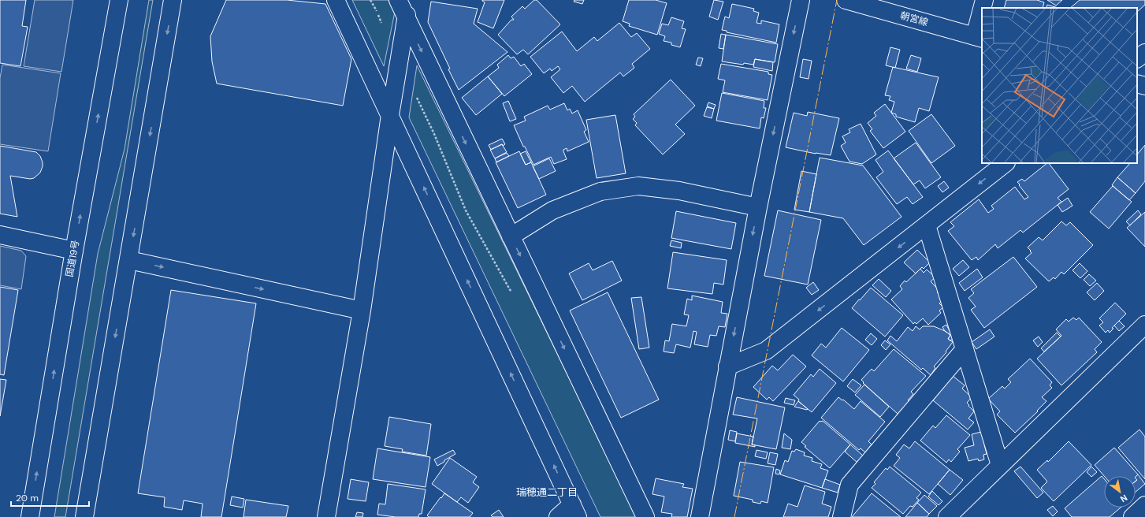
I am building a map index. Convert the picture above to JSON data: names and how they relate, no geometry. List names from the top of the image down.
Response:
{
  "streets": {
    "main road": ["朝宮線", "国道19号"]
  },
  "districts": ["瑞穂通二丁目"],
  "scale_bar": "20 m",
  "north": "bottom right"
}
